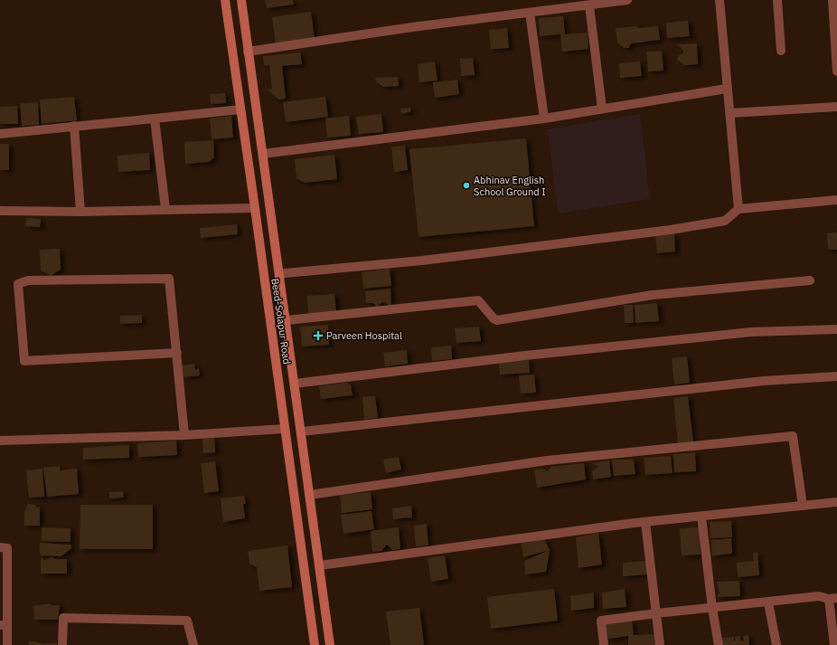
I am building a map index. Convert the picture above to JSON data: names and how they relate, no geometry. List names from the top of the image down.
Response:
{
  "streets": {
    "main road": ["Beed-Solapur Road"]
  },
  "places": {
    "other": ["Abhinav English School Ground I"],
    "health": ["Parveen Hospital"]
  }
}
